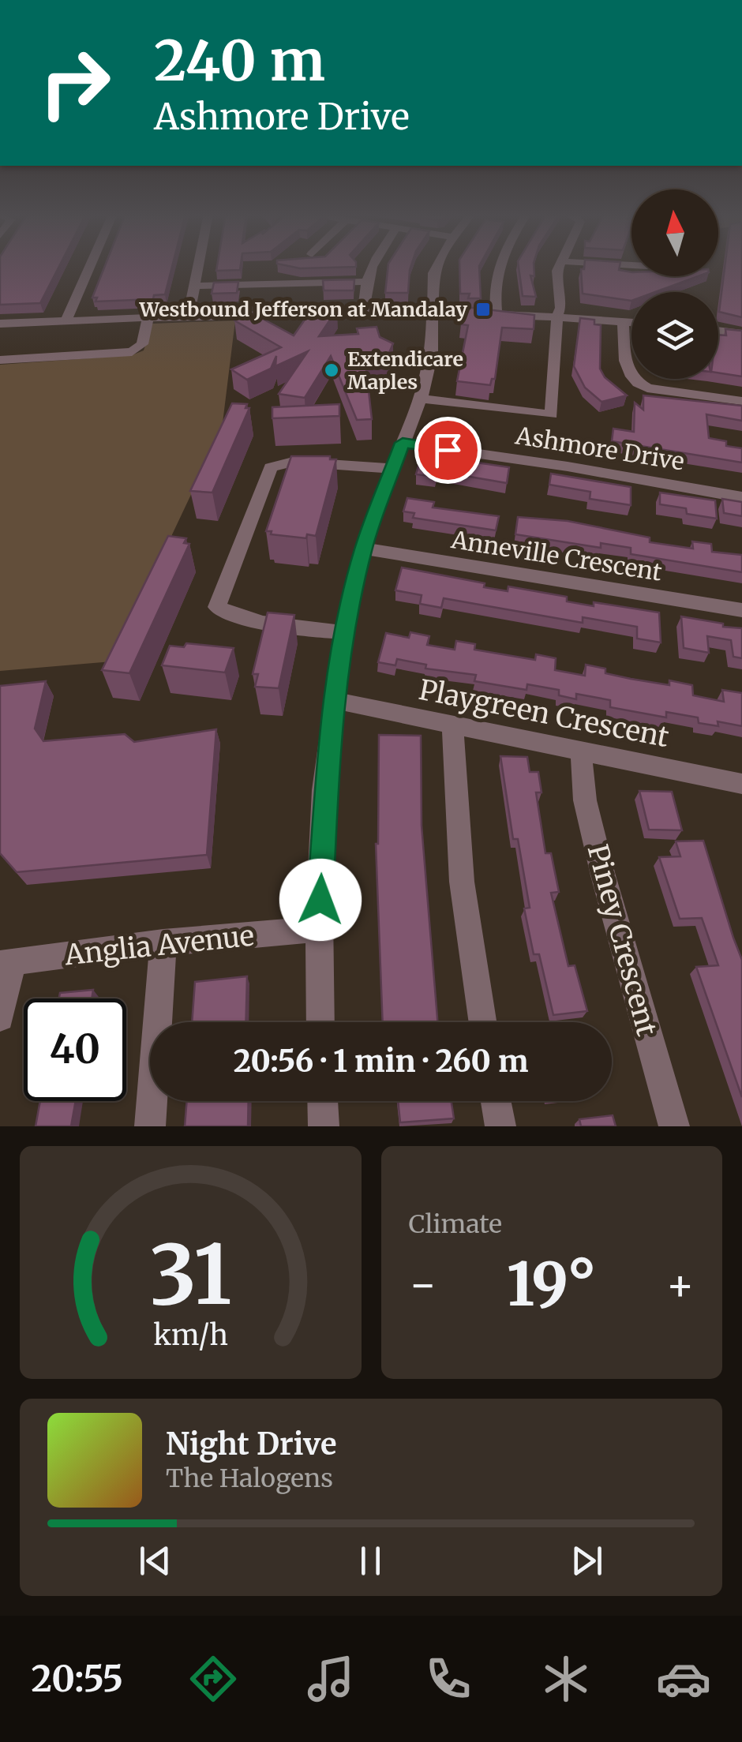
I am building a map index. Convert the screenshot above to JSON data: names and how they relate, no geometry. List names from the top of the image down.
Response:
{
  "streets": {
    "street": [
      "Ashmore Drive",
      "Anneville Crescent",
      "Playgreen Crescent",
      "Piney Crescent",
      "Anglia Avenue"
    ]
  },
  "crossings": [
    ["Playgreen Crescent", "Piney Crescent"]
  ],
  "places": {
    "transit": ["Westbound Jefferson at Mandalay"],
    "other": ["Extendicare Maples"]
  },
  "north": "top",
  "page": {
    "turn": ["240 m", "Ashmore Drive"],
    "limit": "40",
    "trip": "20:56 · 1 min · 260 m",
    "tile": "Climate",
    "heat": ["−", "19°", "+"],
    "song": ["Night Drive", "The Halogens"],
    "tabs": "20:55",
    "gauge": ["31", "km/h"]
  }
}
